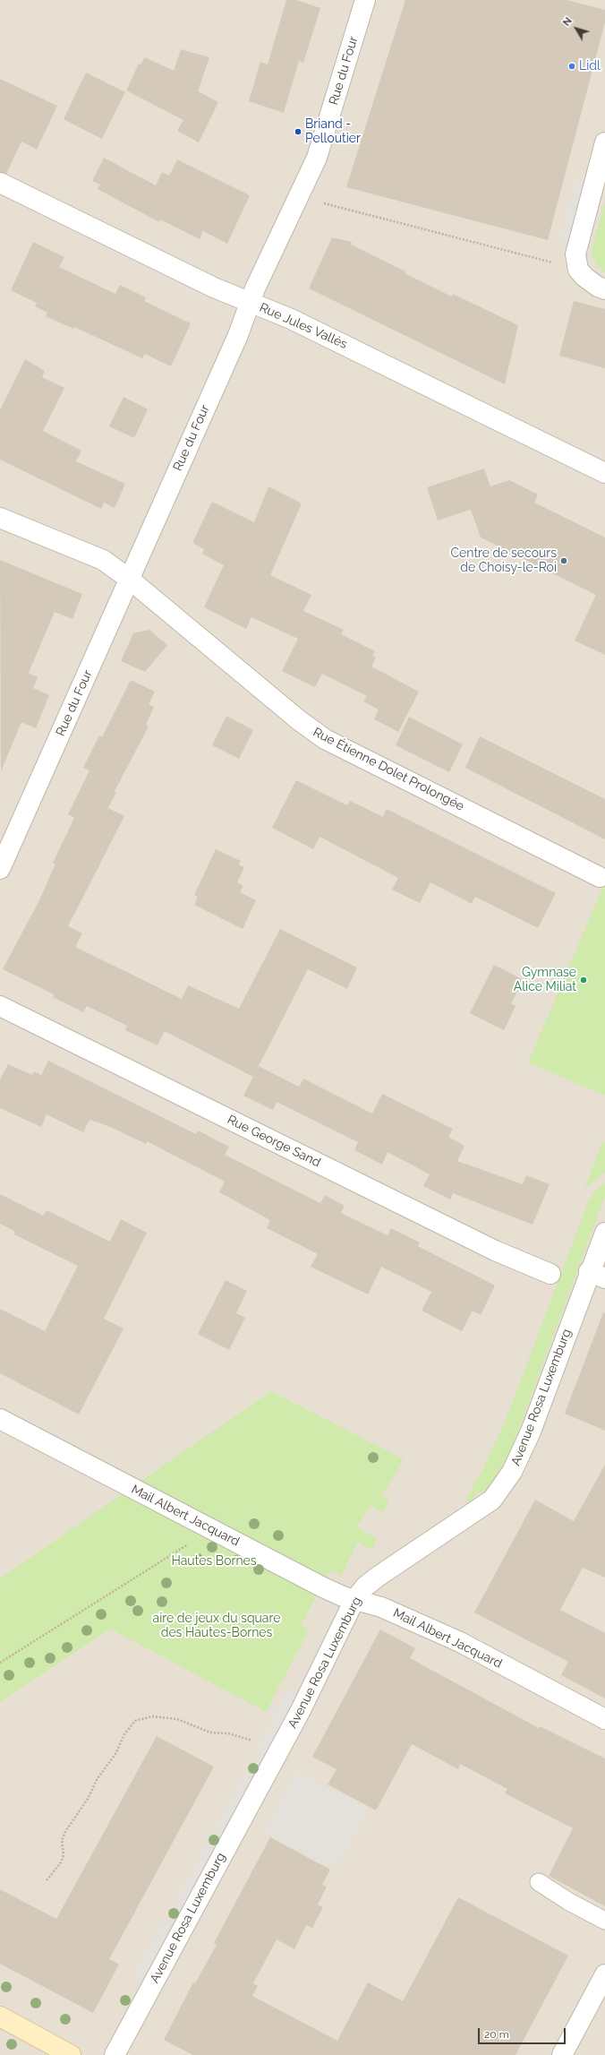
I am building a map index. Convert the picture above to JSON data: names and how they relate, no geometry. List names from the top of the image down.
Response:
{
  "streets": {
    "street": [
      "Rue du Four",
      "Rue Jules Vallès",
      "Rue Étienne Dolet Prolongée",
      "Rue George Sand",
      "Avenue Rosa Luxemburg",
      "Mail Albert Jacquard"
    ]
  },
  "crossings": [
    ["Rue du Four", "Rue Jules Vallès"],
    ["Rue du Four", "Rue Étienne Dolet Prolongée"],
    ["Avenue Rosa Luxemburg", "Mail Albert Jacquard"]
  ],
  "parks": ["Hautes Bornes", "aire de jeux du square des Hautes-Bornes"],
  "places": [
    "Lidl",
    "Briand - Pelloutier",
    "Centre de secours de Choisy-le-Roi",
    "Gymnase Alice Miliat"
  ],
  "scale_bar": "20 m",
  "north": "top left"
}
